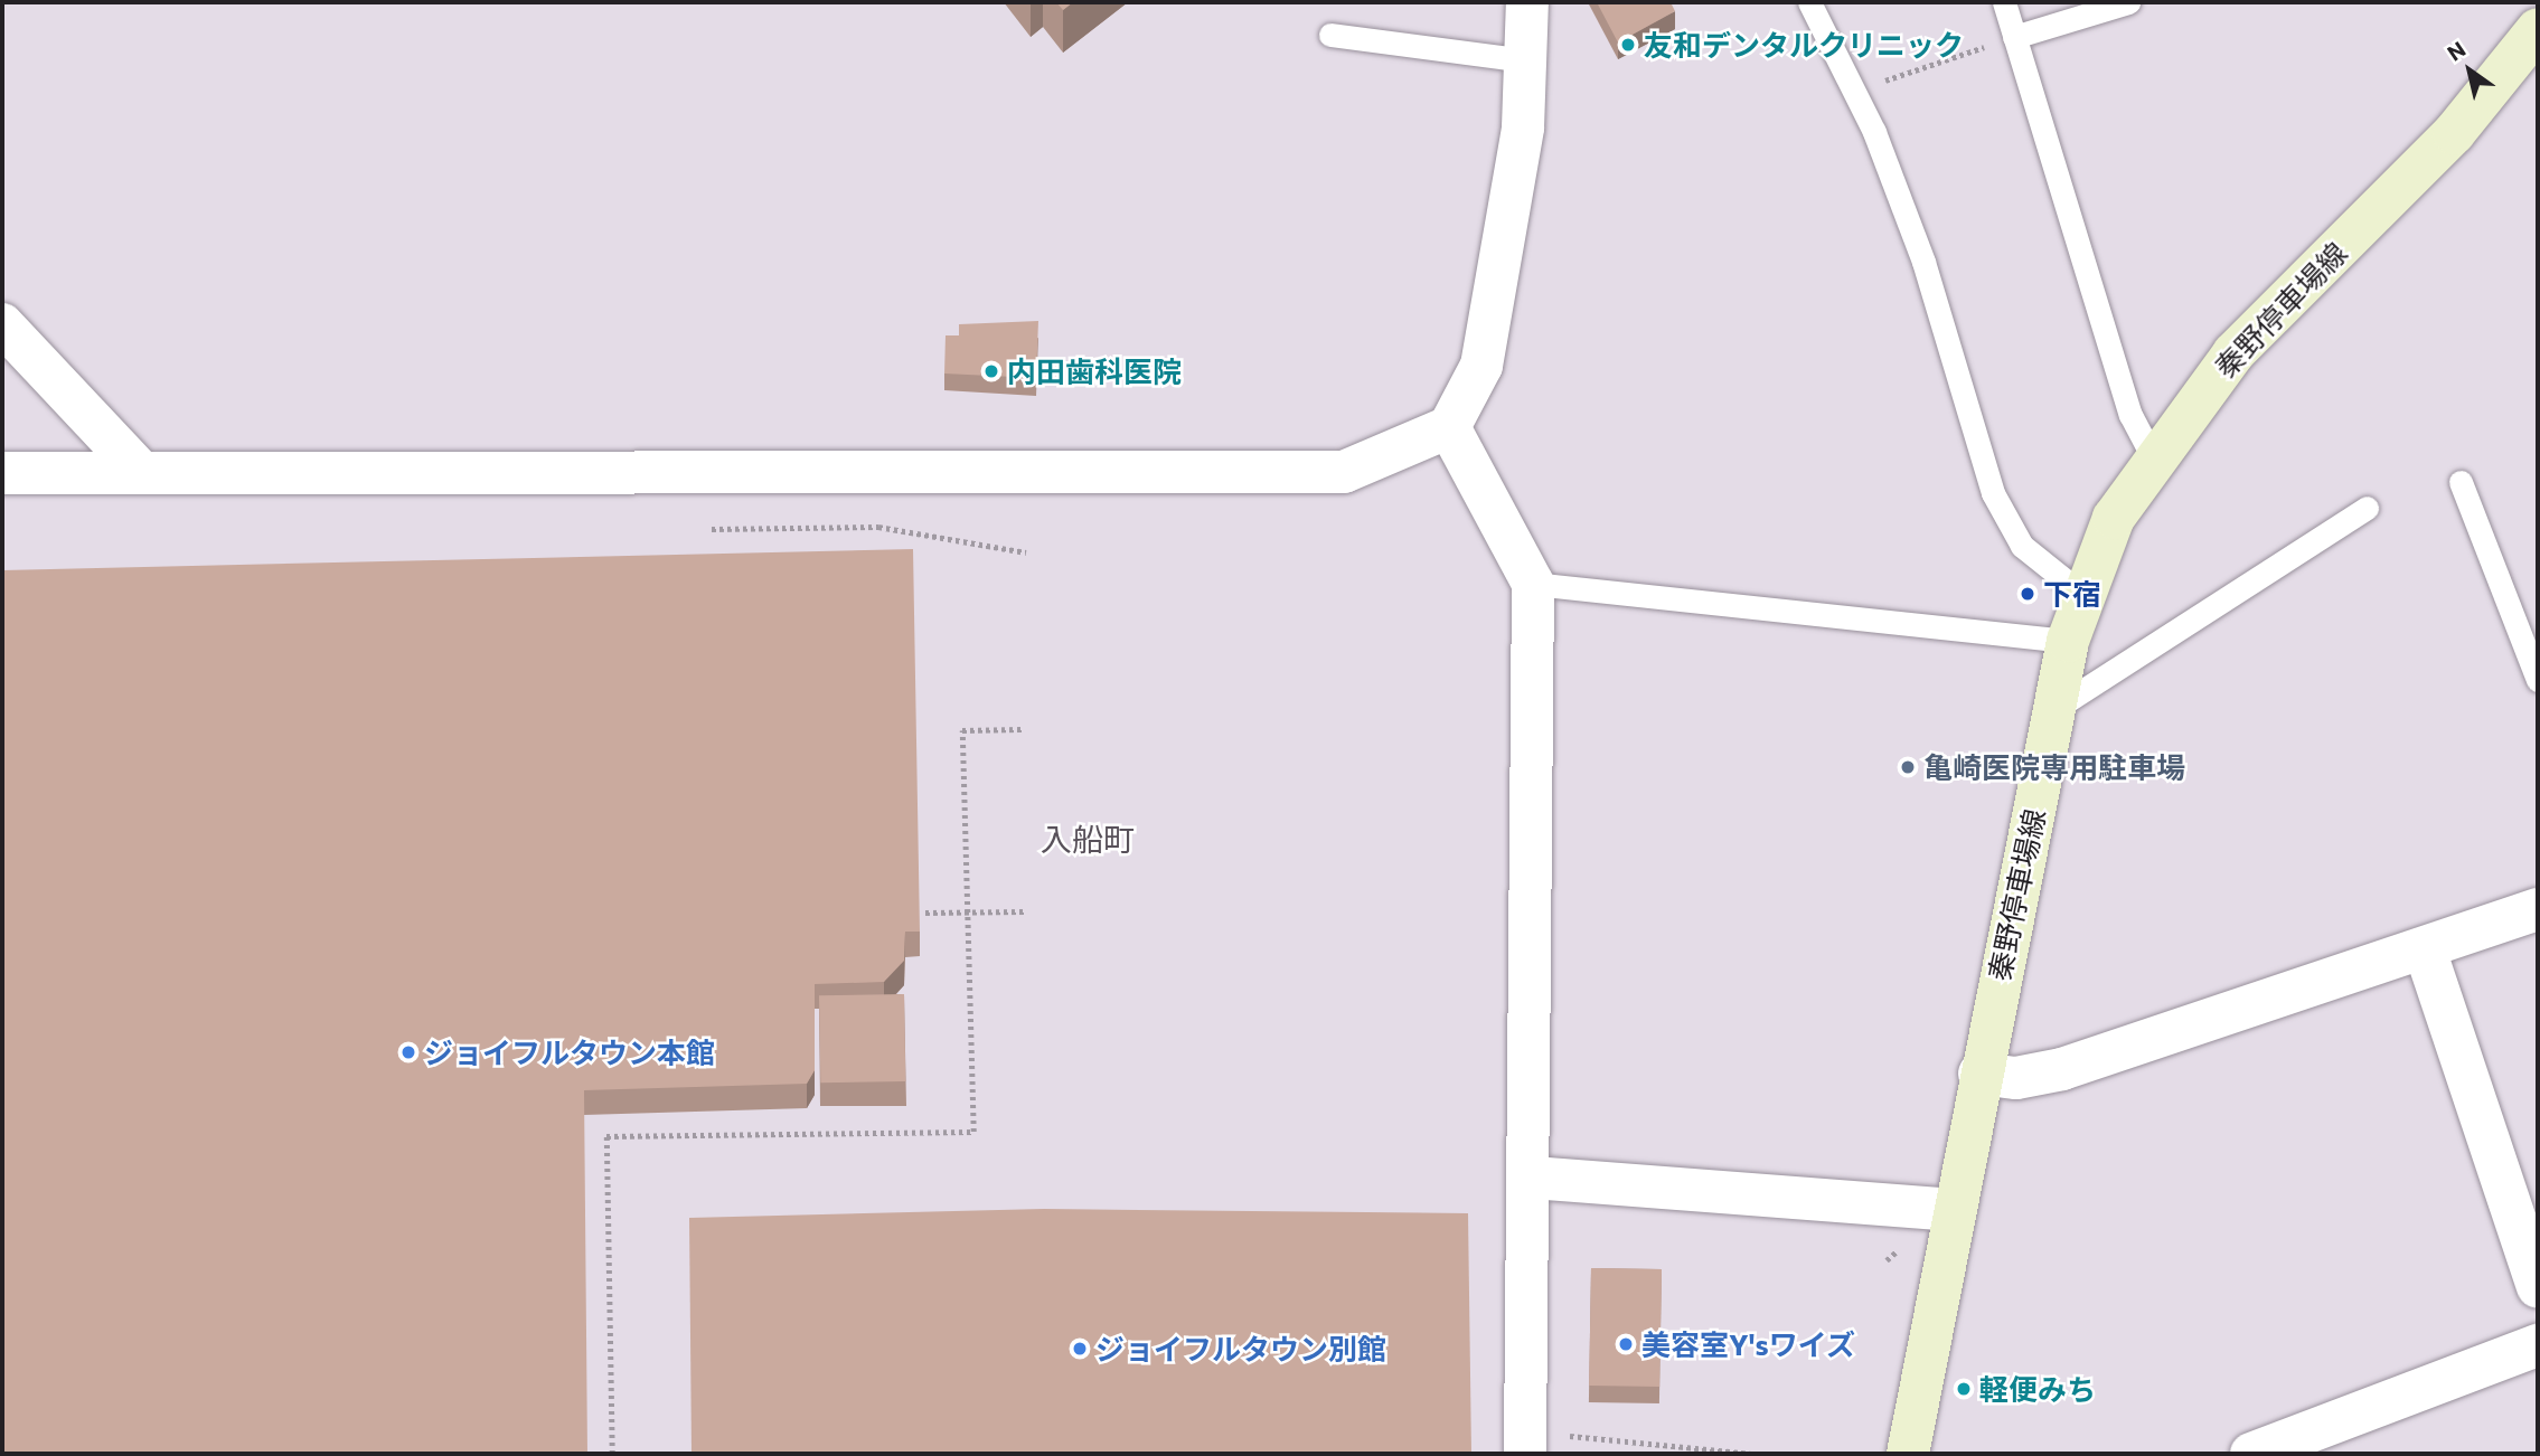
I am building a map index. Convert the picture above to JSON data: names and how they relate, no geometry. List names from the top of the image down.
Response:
{
  "streets": {
    "main road": ["秦野停車場線"]
  },
  "districts": ["入船町"],
  "places": [
    "友和デンタルクリニック",
    "内田歯科医院",
    "下宿",
    "亀崎医院専用駐車場",
    "ジョイフルタウン本館",
    "美容室Y'sワイズ",
    "ジョイフルタウン別館",
    "軽便みち"
  ],
  "north": "top left"
}
